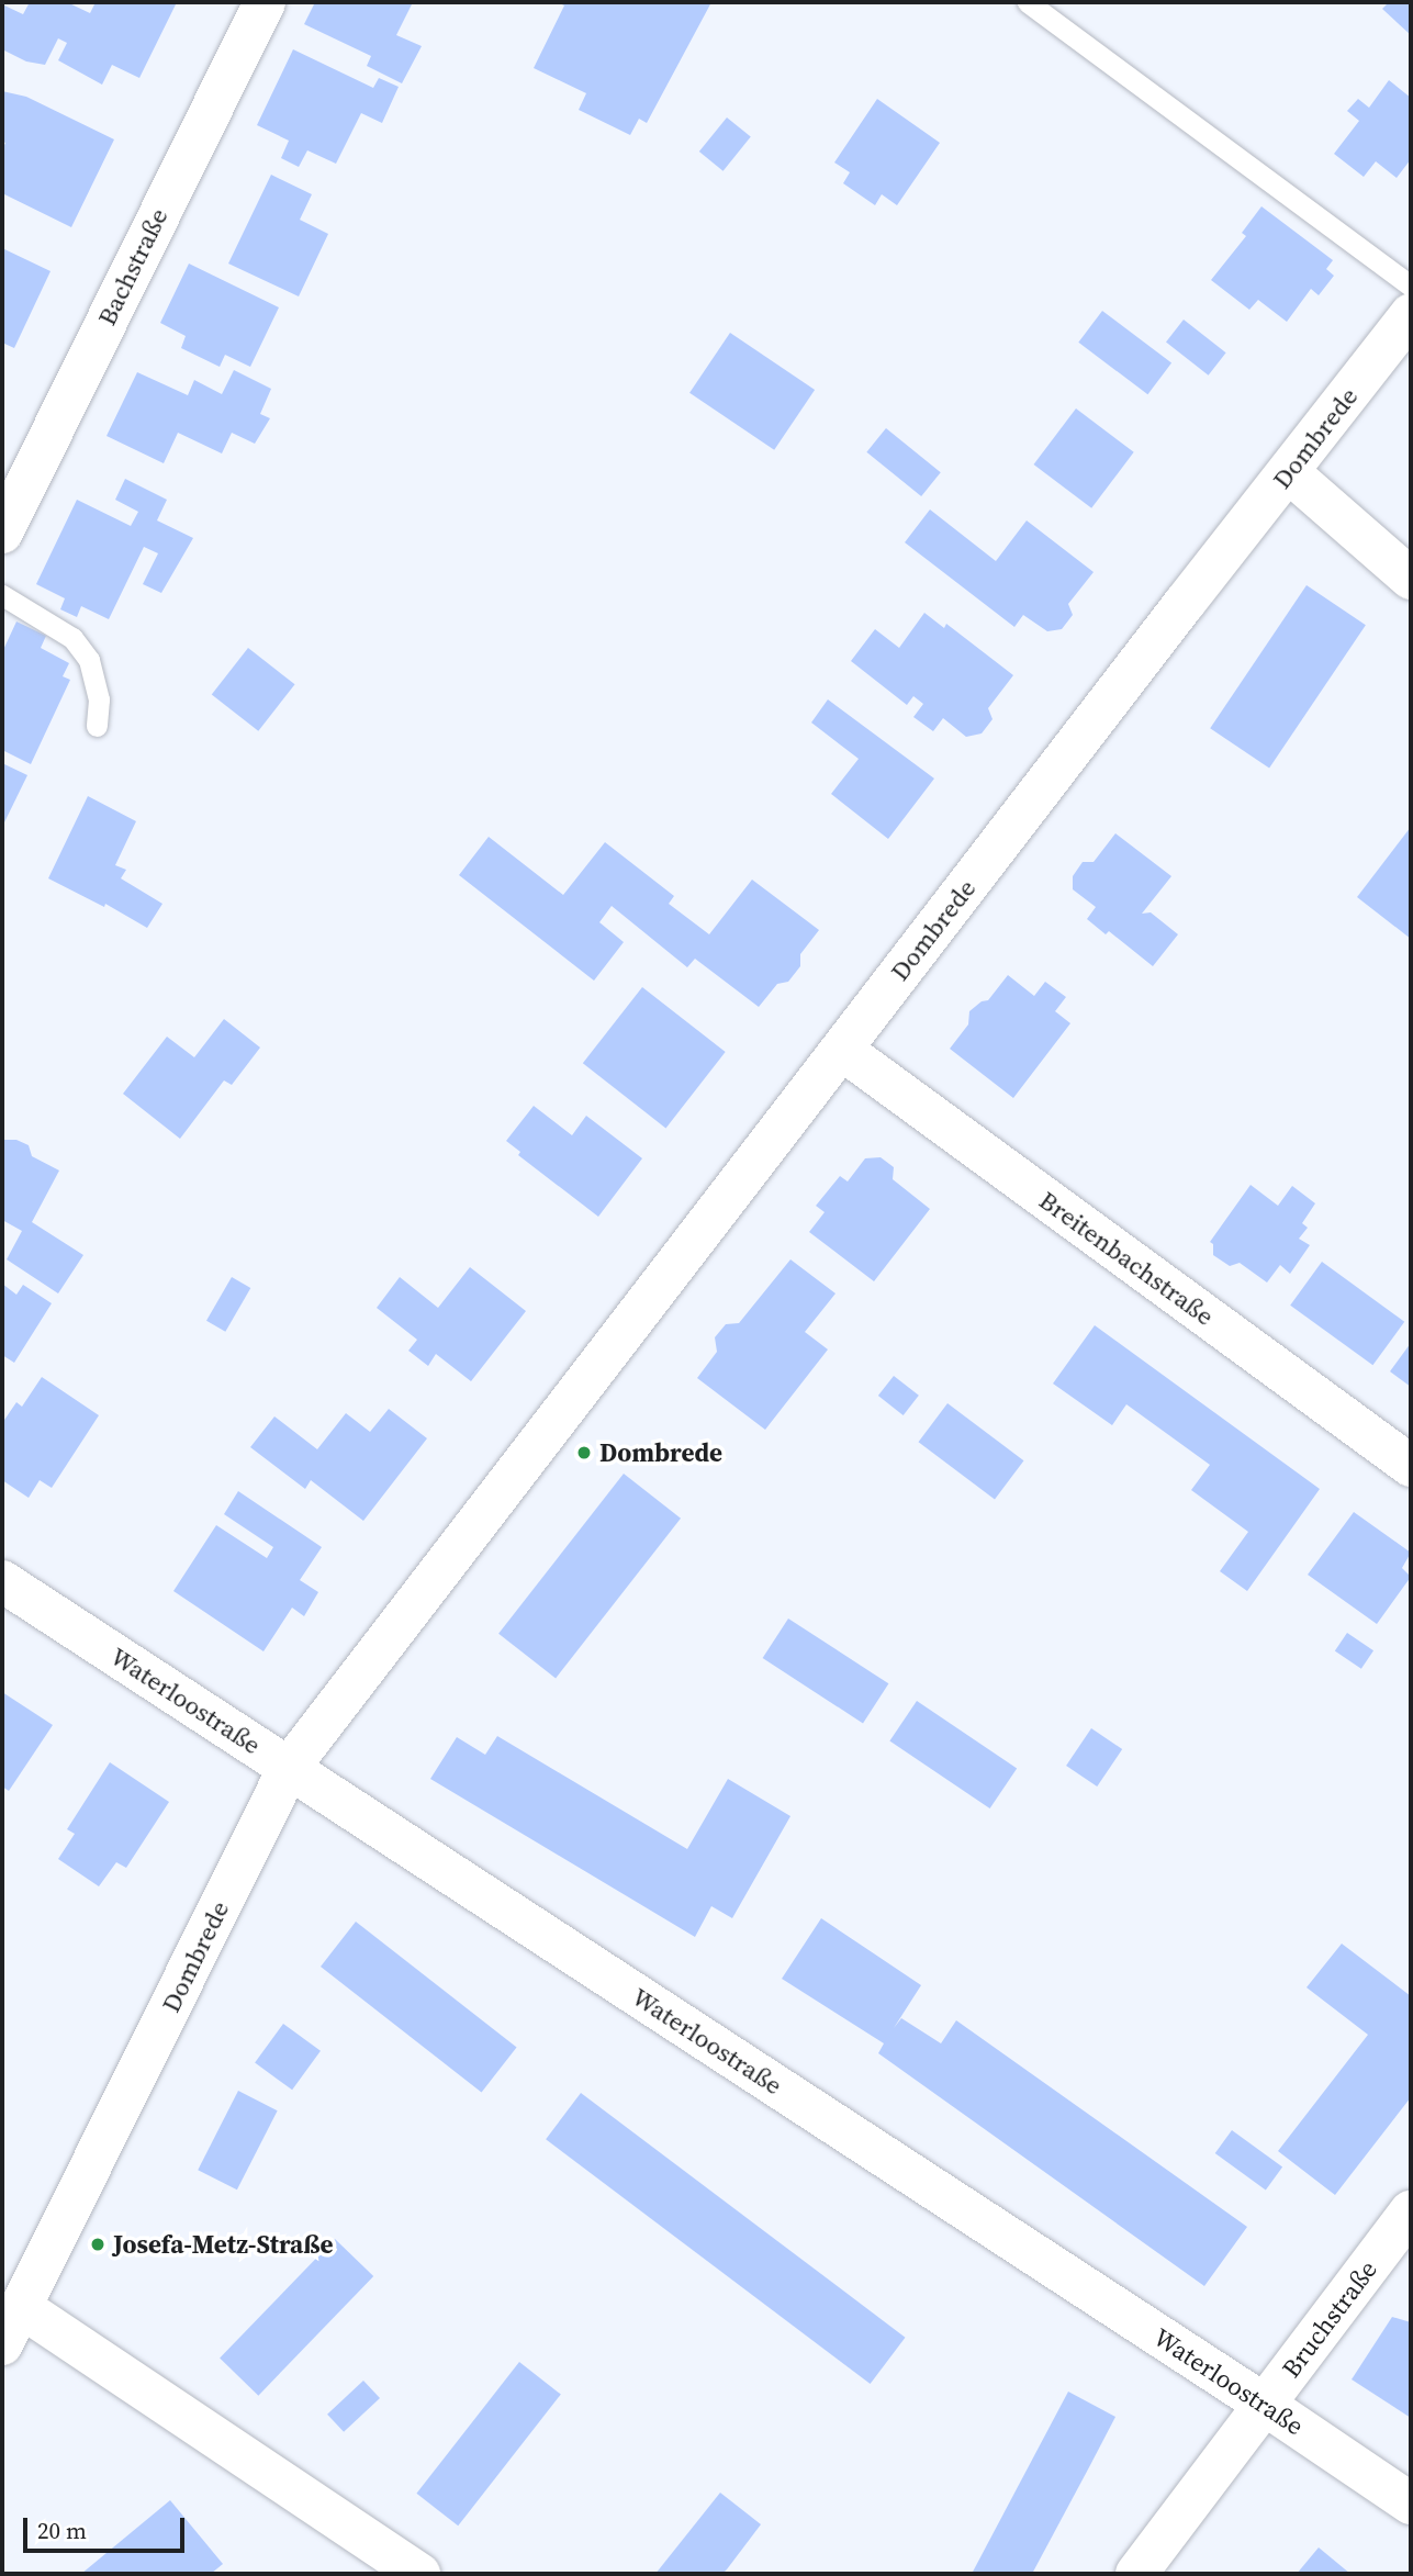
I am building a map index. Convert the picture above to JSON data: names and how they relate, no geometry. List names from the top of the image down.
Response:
{
  "streets": {
    "street": [
      "Bachstraße",
      "Dombrede",
      "Breitenbachstraße",
      "Waterloostraße",
      "Bruchstraße"
    ]
  },
  "crossings": [
    ["Dombrede", "Breitenbachstraße"],
    ["Dombrede", "Waterloostraße"],
    ["Waterloostraße", "Bruchstraße"]
  ],
  "places": ["Dombrede", "Josefa-Metz-Straße"],
  "scale_bar": "20 m"
}
